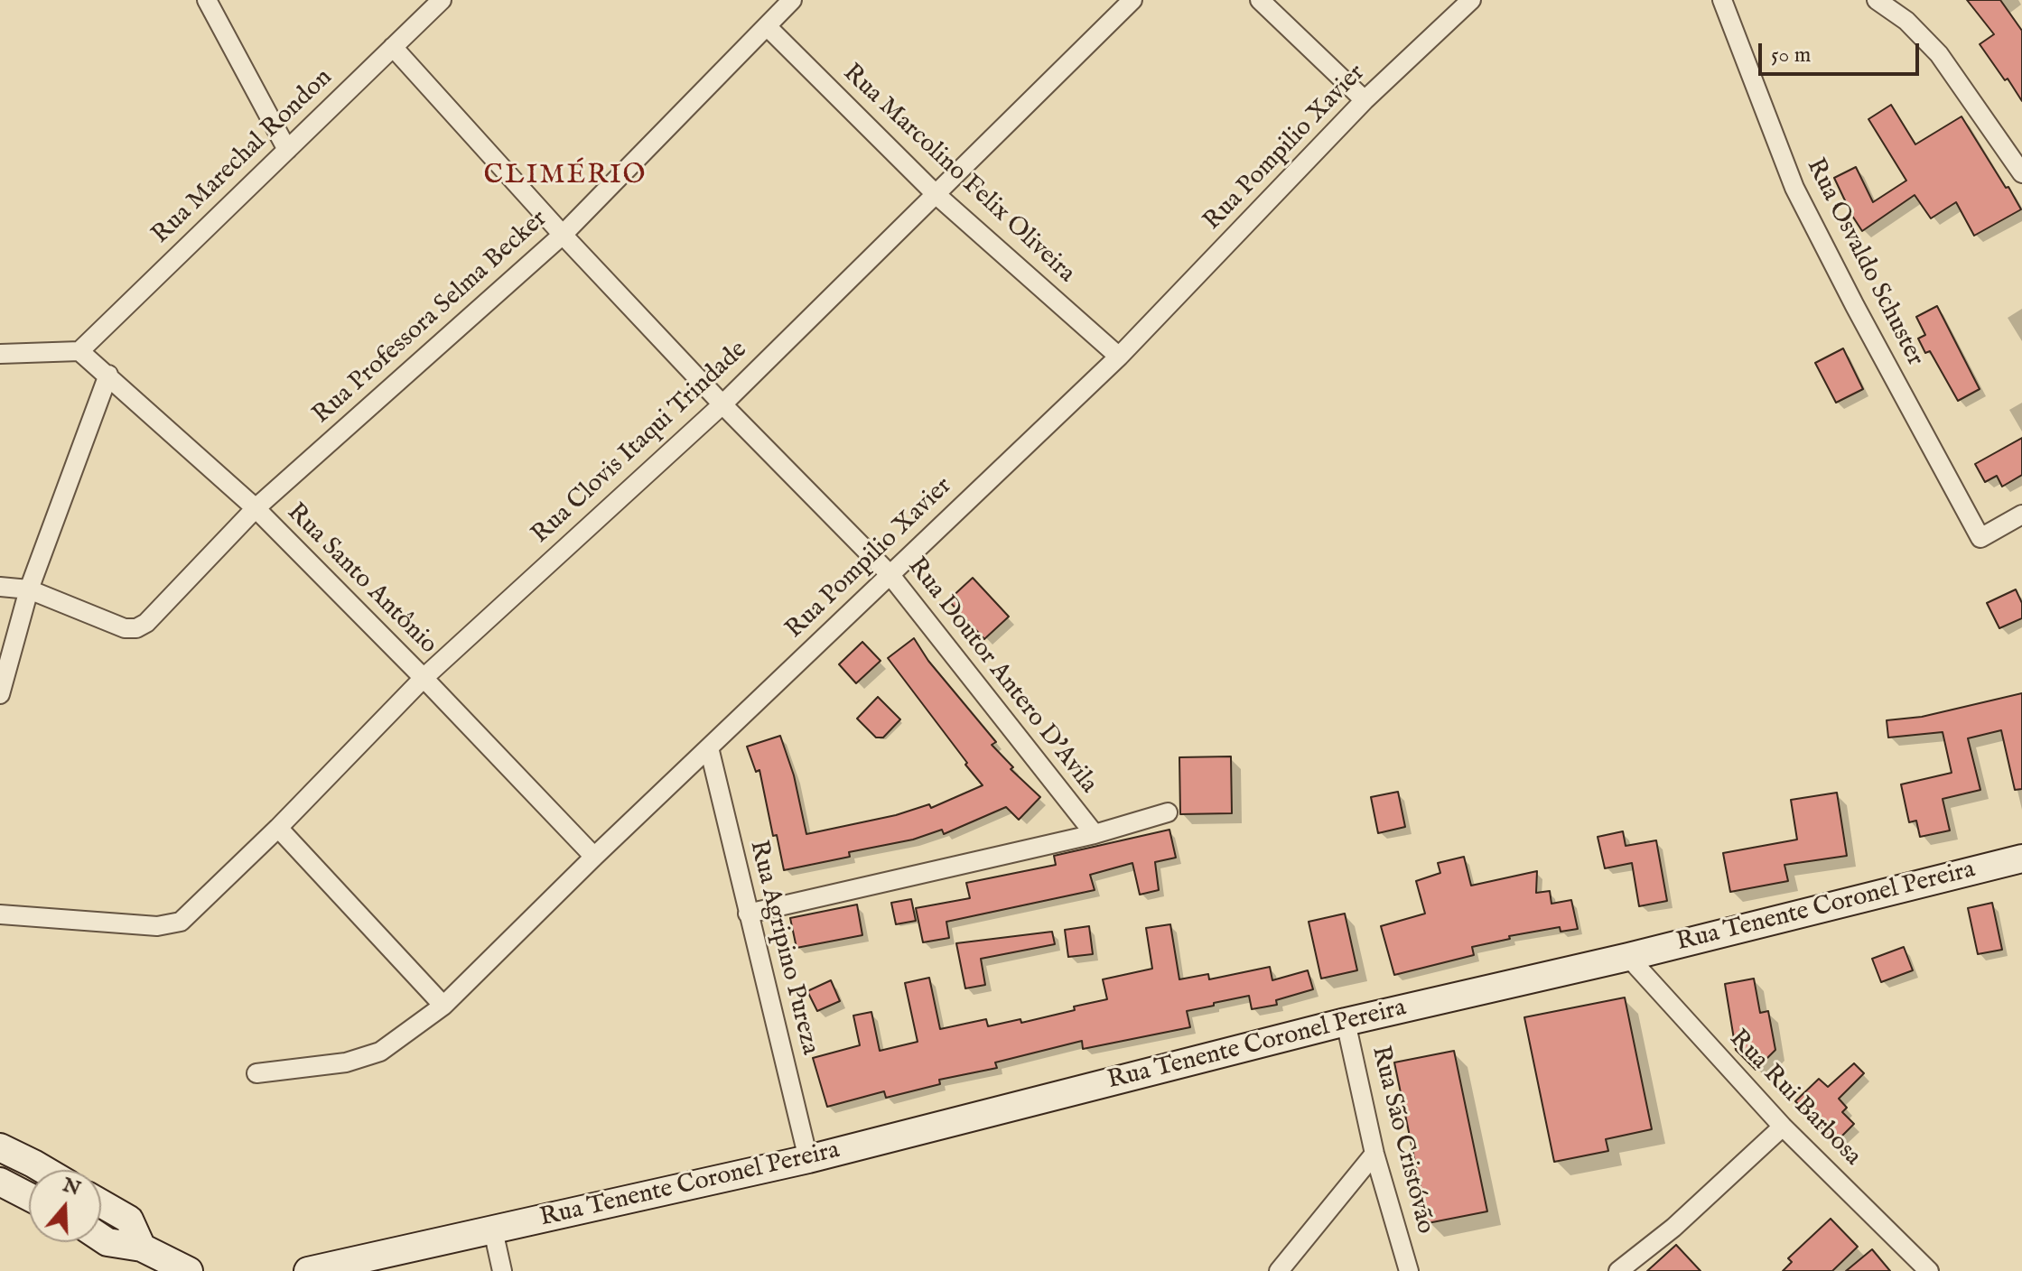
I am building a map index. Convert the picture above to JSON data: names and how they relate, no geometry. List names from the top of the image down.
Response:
{
  "streets": {
    "main road": ["Rua Tenente Coronel Pereira"],
    "street": [
      "Rua Pompilio Xavier",
      "Rua Marechal Rondon",
      "Rua Marcolino Felix Oliveira",
      "Rua Osvaldo Schuster",
      "Rua Professora Selma Becker",
      "Rua Clovis Itaqui Trindade",
      "Rua Santo Antônio",
      "Rua Doutor Antero D'Avila",
      "Rua Agripino Pureza",
      "Rua Rui Barbosa",
      "Rua São Cristóvão"
    ]
  },
  "crossings": [
    ["Rua Pompilio Xavier", "Rua Marcolino Felix Oliveira"],
    ["Rua Pompilio Xavier", "Rua Santo Antônio"],
    ["Rua Pompilio Xavier", "Rua Doutor Antero D'Avila"],
    ["Rua Pompilio Xavier", "Rua Agripino Pureza"],
    ["Rua Marechal Rondon", "Rua Santo Antônio"],
    ["Rua Marechal Rondon", "Rua Doutor Antero D'Avila"],
    ["Rua Marcolino Felix Oliveira", "Rua Professora Selma Becker"],
    ["Rua Marcolino Felix Oliveira", "Rua Clovis Itaqui Trindade"],
    ["Rua Professora Selma Becker", "Rua Santo Antônio"],
    ["Rua Professora Selma Becker", "Rua Doutor Antero D'Avila"],
    ["Rua Clovis Itaqui Trindade", "Rua Santo Antônio"],
    ["Rua Clovis Itaqui Trindade", "Rua Doutor Antero D'Avila"],
    ["Rua Doutor Antero D'Avila", "Rua Agripino Pureza"],
    ["Rua Tenente Coronel Pereira", "Rua Agripino Pureza"],
    ["Rua Tenente Coronel Pereira", "Rua Rui Barbosa"],
    ["Rua Tenente Coronel Pereira", "Rua São Cristóvão"]
  ],
  "districts": ["CLIMÉRIO"],
  "scale_bar": "50 m",
  "north": "top"
}
